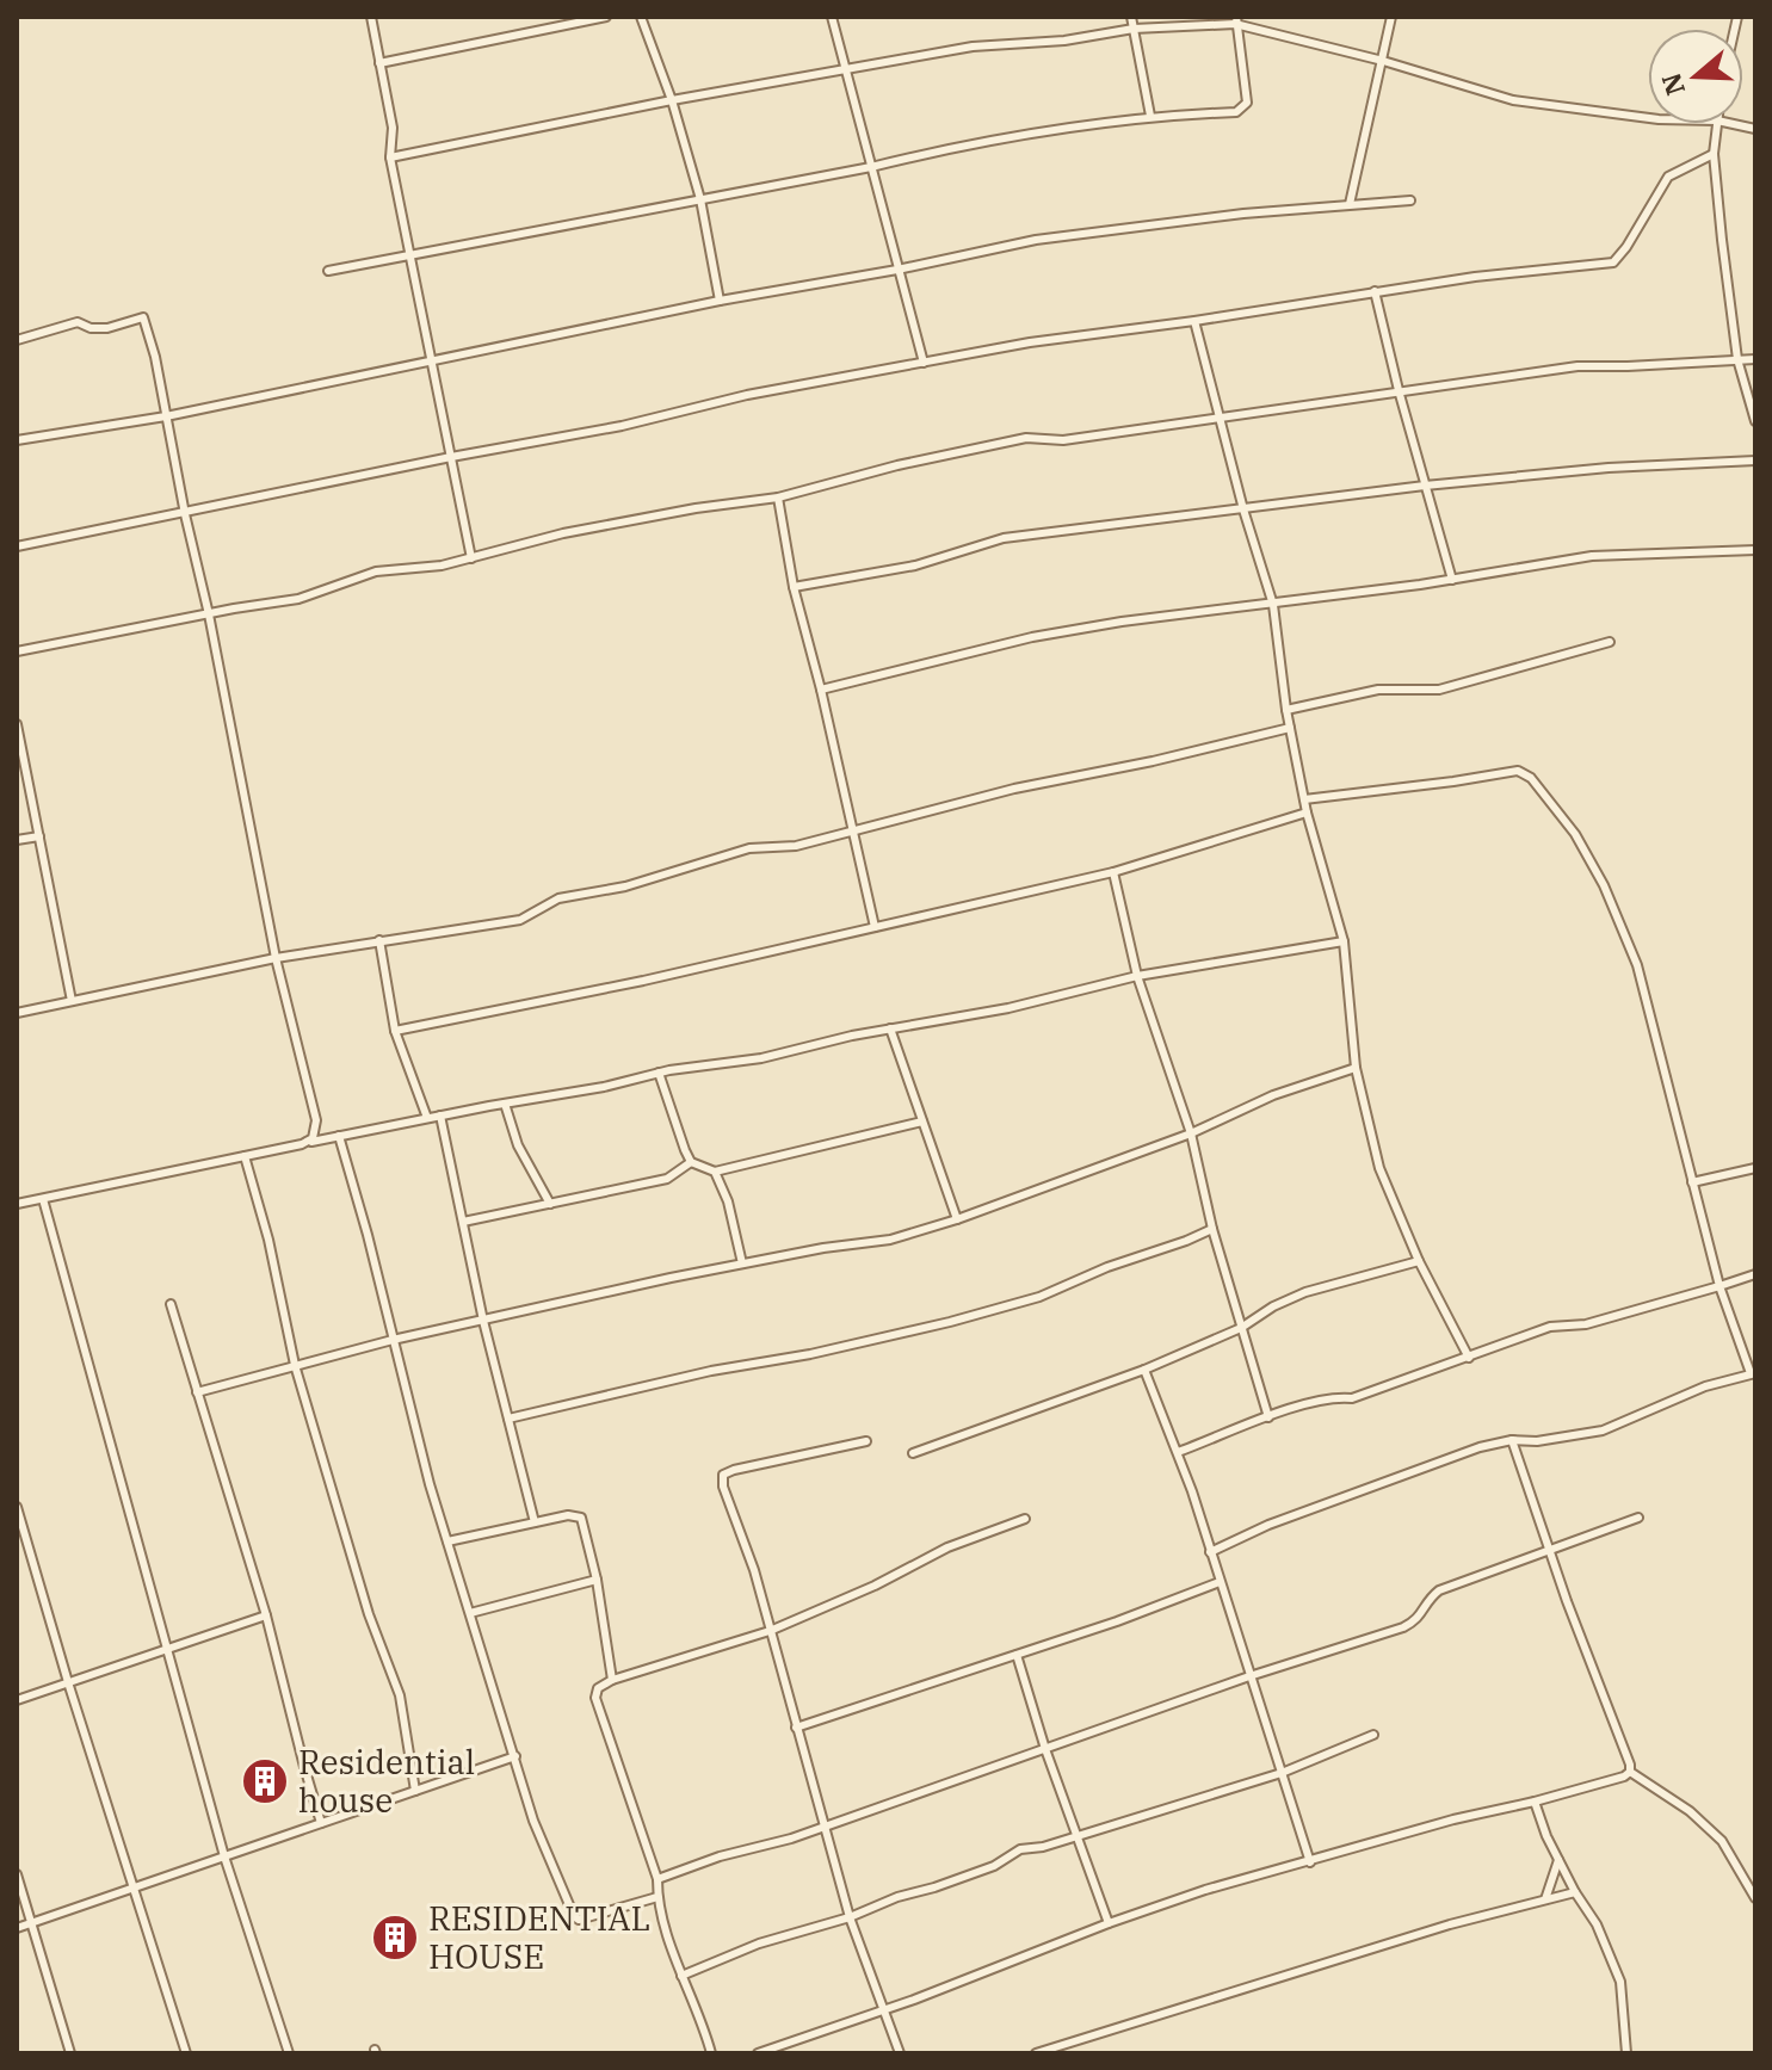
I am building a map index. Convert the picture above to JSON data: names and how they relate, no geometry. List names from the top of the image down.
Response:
{
  "places": {
    "building": ["Residential house", "RESIDENTIAL HOUSE"]
  },
  "north": "left"
}
